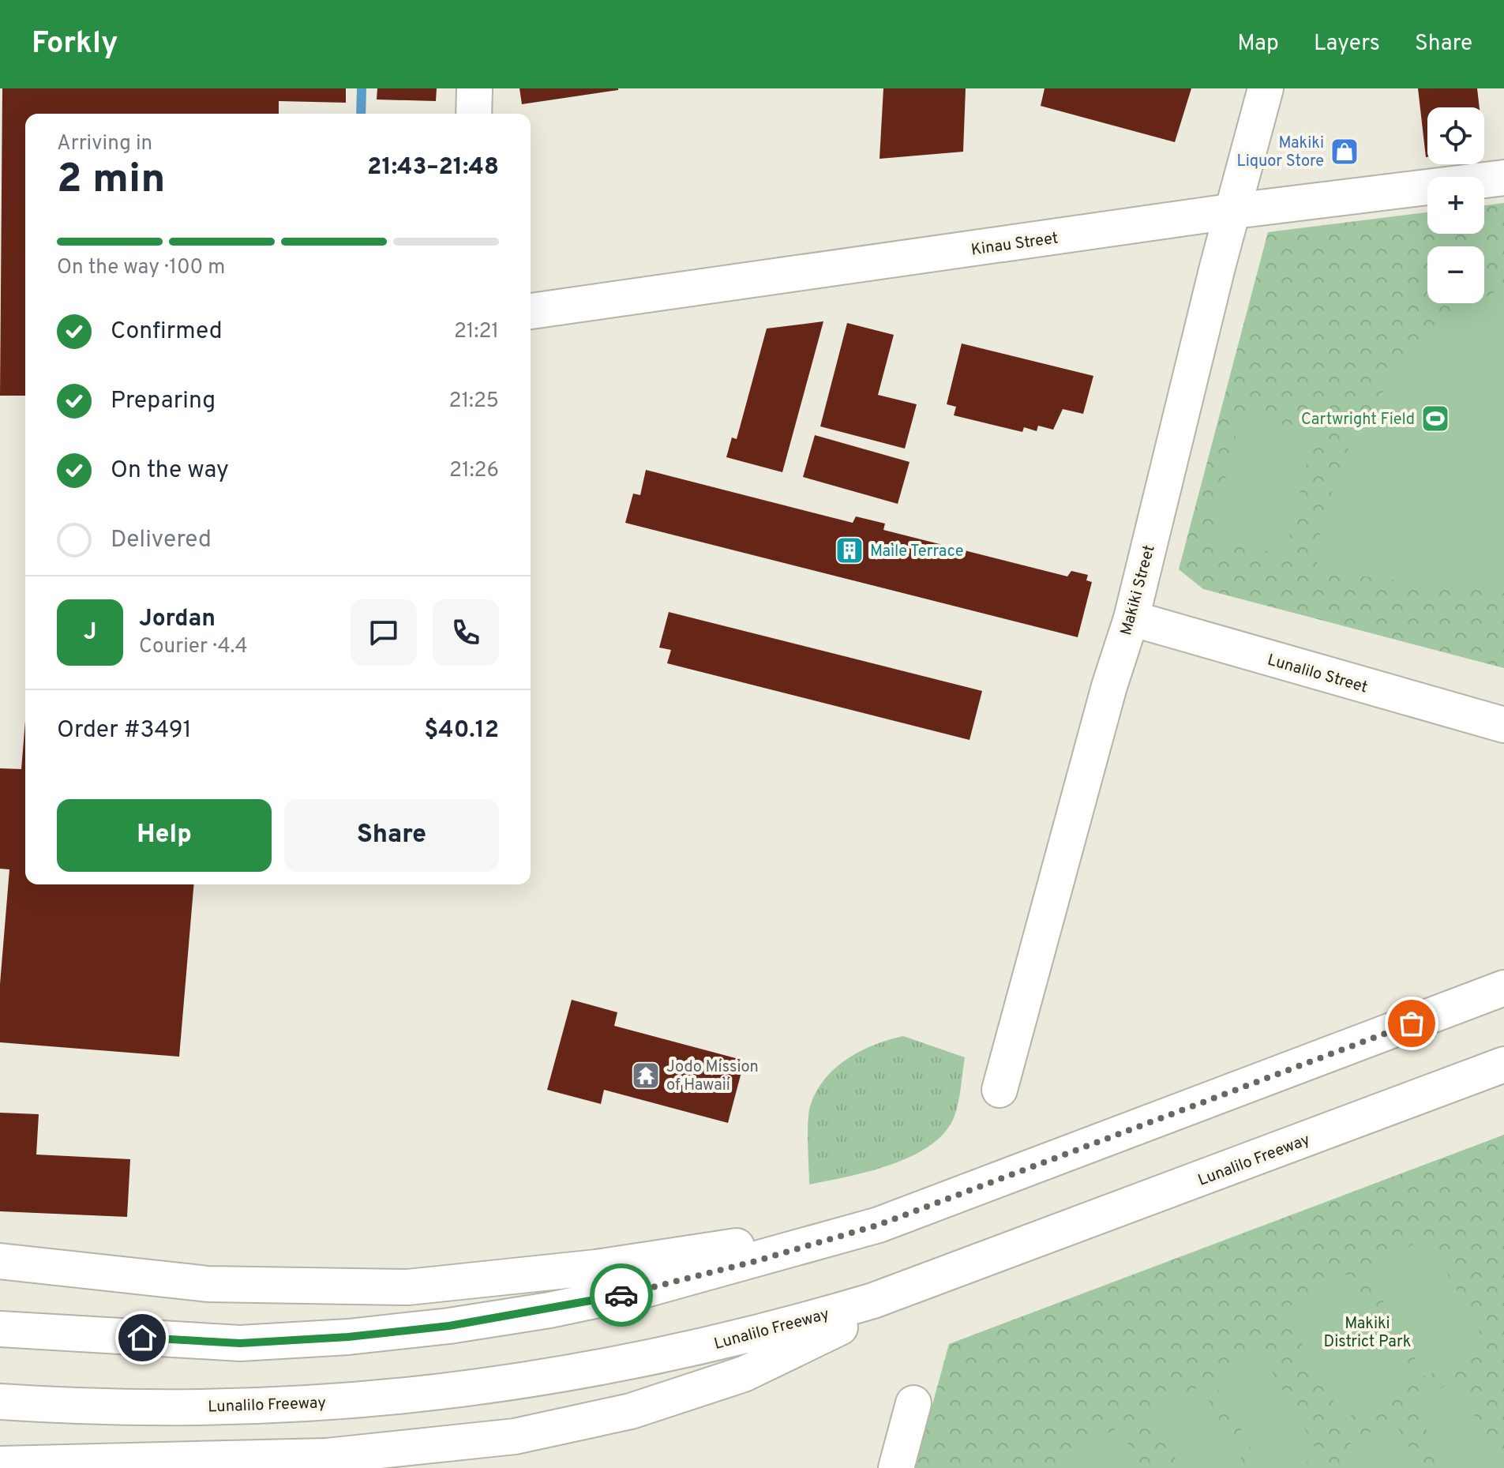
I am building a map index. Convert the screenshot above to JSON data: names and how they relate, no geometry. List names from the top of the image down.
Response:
{
  "streets": {
    "main road": [
      "Kinau Street",
      "Makiki Street",
      "Lunalilo Street",
      "Lunalilo Freeway"
    ]
  },
  "crossings": [
    ["Kinau Street", "Makiki Street"],
    ["Makiki Street", "Lunalilo Street"]
  ],
  "parks": ["Makiki District Park"],
  "places": {
    "shop": ["Makiki Liquor Store"],
    "sports": ["Cartwright Field"],
    "building": ["Maile Terrace"],
    "temple": ["Jodo Mission of Hawaii"]
  },
  "page": {
    "header": "Forkly",
    "nav": ["Map", "Layers", "Share"],
    "map_buttons": ["+", "−"],
    "heading": ["2 min", "Arriving in", "21:43–21:48"],
    "panel": [
      "Jordan",
      "Courier · 4.4",
      "Order #3491",
      "$40.12"
    ],
    "bar": "On the way · 100 m",
    "list": [
      ["Confirmed", "21:21"],
      ["Preparing", "21:25"],
      ["On the way", "21:26"],
      "Delivered"
    ],
    "round": "J",
    "buttons": ["Help", "Share"]
  }
}
